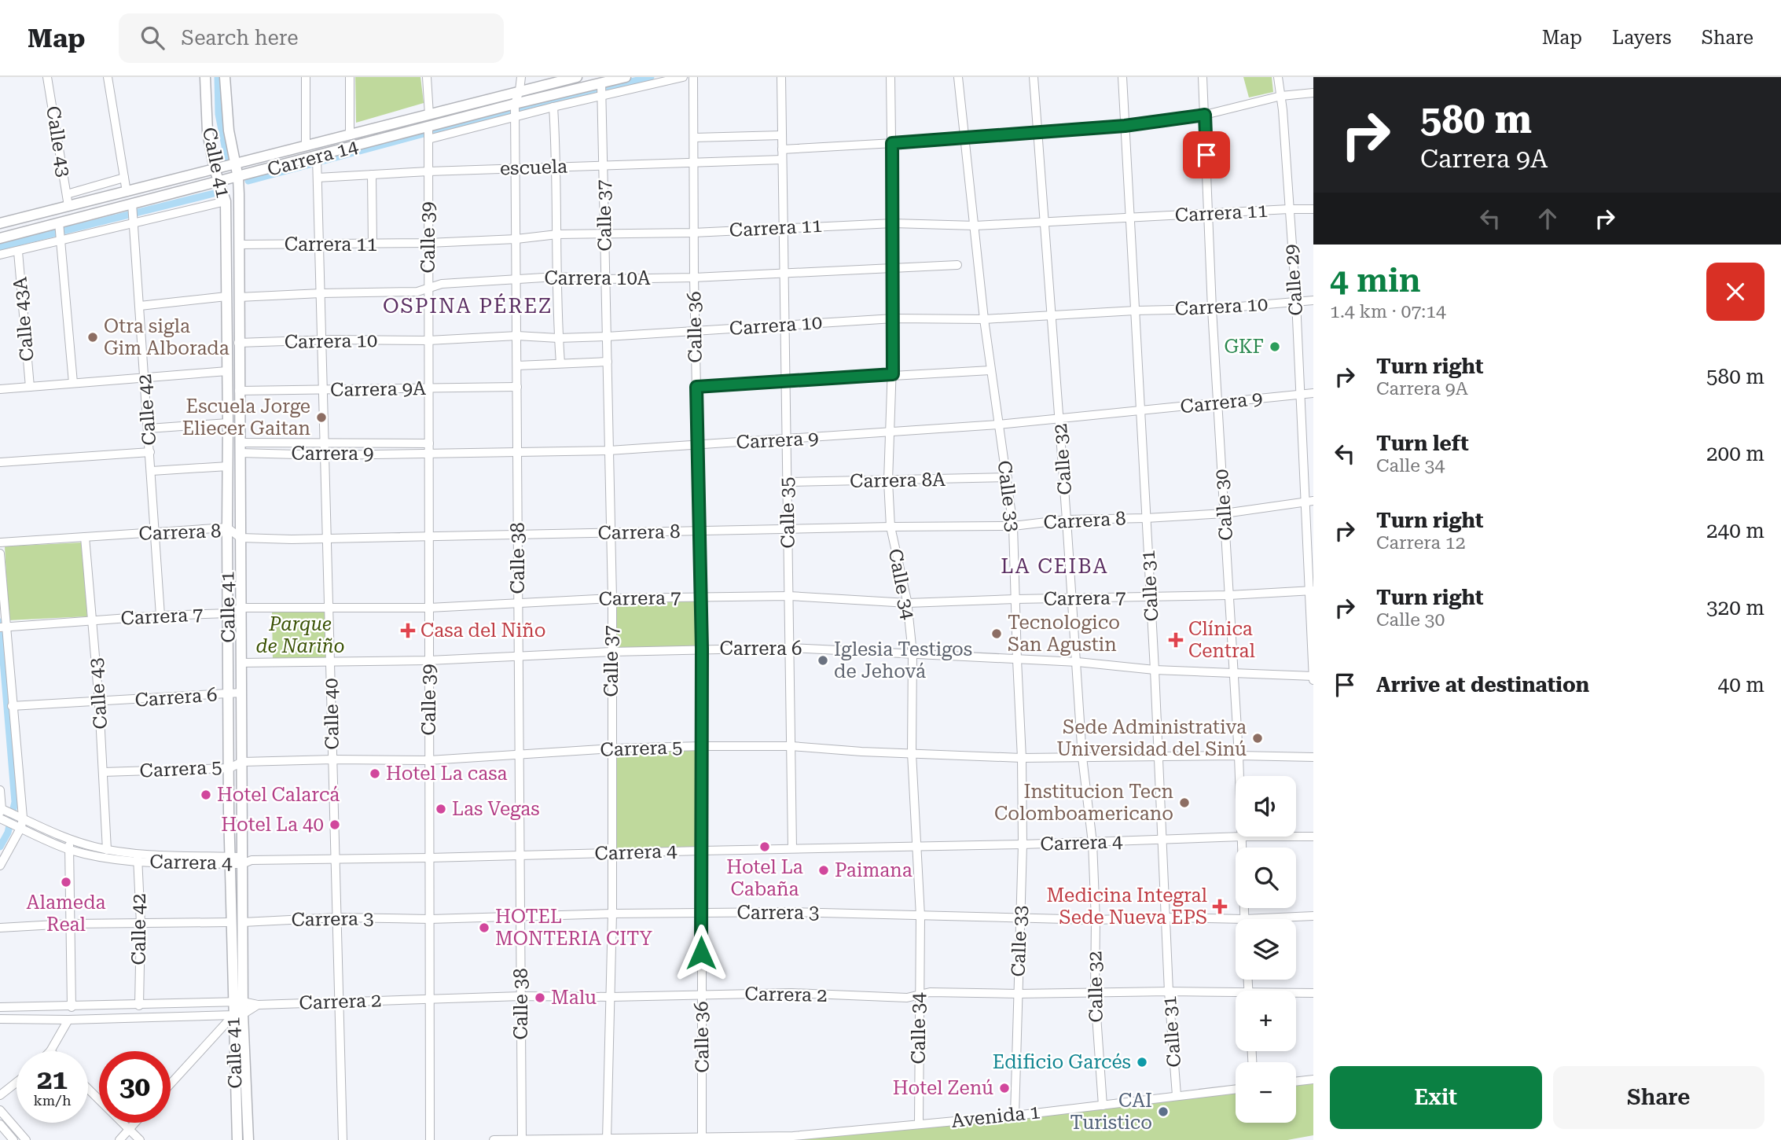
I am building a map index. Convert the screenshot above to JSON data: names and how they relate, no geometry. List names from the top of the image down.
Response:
{
  "streets": {
    "main road": ["Carrera 14", "Calle 41"],
    "street": [
      "Calle 43",
      "escuela",
      "Carrera 11",
      "Calle 37",
      "Calle 39",
      "Carrera 10A",
      "Calle 29",
      "Carrera 10",
      "Calle 43A",
      "Calle 36",
      "Carrera 9A",
      "Carrera 9",
      "Calle 42",
      "Calle 32",
      "Carrera 8A",
      "Calle 33",
      "Calle 30",
      "Calle 35",
      "Carrera 8",
      "Calle 38",
      "Calle 34",
      "Calle 31",
      "Carrera 7",
      "Carrera 6",
      "Calle 40",
      "Carrera 5",
      "Carrera 4",
      "Carrera 3",
      "Carrera 2",
      "Avenida 1"
    ]
  },
  "crossings": [
    ["Calle 43", "Carrera 14"],
    ["Calle 43", "Carrera 8"],
    ["Calle 43", "Carrera 7"],
    ["Calle 43", "Carrera 6"],
    ["Calle 43", "Carrera 5"],
    ["Calle 43", "Carrera 4"],
    ["Carrera 14", "Calle 41"],
    ["Carrera 14", "Calle 37"],
    ["Carrera 14", "Calle 39"],
    ["Carrera 14", "Calle 42"],
    ["Carrera 14", "Calle 38"],
    ["Carrera 14", "Calle 40"],
    ["Calle 41", "Carrera 11"],
    ["Calle 41", "Carrera 10A"],
    ["Calle 41", "Carrera 10"],
    ["Calle 41", "Carrera 9A"],
    ["Calle 41", "Carrera 9"],
    ["Calle 41", "Carrera 8"],
    ["Calle 41", "Carrera 7"],
    ["Calle 41", "Carrera 6"],
    ["Calle 41", "Carrera 5"],
    ["Calle 41", "Carrera 4"],
    ["Calle 41", "Carrera 3"],
    ["Calle 41", "Carrera 2"],
    ["escuela", "Calle 37"],
    ["escuela", "Calle 39"],
    ["escuela", "Calle 36"],
    ["escuela", "Calle 35"],
    ["escuela", "Calle 38"],
    ["escuela", "Calle 40"],
    ["Carrera 11", "Calle 37"],
    ["Carrera 11", "Calle 39"],
    ["Carrera 11", "Calle 29"],
    ["Carrera 11", "Calle 36"],
    ["Carrera 11", "Calle 32"],
    ["Carrera 11", "Calle 33"],
    ["Carrera 11", "Calle 30"],
    ["Carrera 11", "Calle 35"],
    ["Carrera 11", "Calle 38"],
    ["Carrera 11", "Calle 34"],
    ["Carrera 11", "Calle 31"],
    ["Carrera 11", "Calle 40"],
    ["Calle 37", "Carrera 10A"],
    ["Calle 37", "Carrera 10"],
    ["Calle 37", "Carrera 9"],
    ["Calle 37", "Carrera 8"],
    ["Calle 37", "Carrera 7"],
    ["Calle 37", "Carrera 6"],
    ["Calle 37", "Carrera 5"],
    ["Calle 37", "Carrera 4"],
    ["Calle 37", "Carrera 3"],
    ["Calle 37", "Carrera 2"],
    ["Calle 37", "Avenida 1"],
    ["Calle 39", "Carrera 10A"],
    ["Calle 39", "Carrera 10"],
    ["Calle 39", "Carrera 9A"],
    ["Calle 39", "Carrera 9"],
    ["Calle 39", "Carrera 8"],
    ["Calle 39", "Carrera 7"],
    ["Calle 39", "Carrera 6"],
    ["Calle 39", "Carrera 5"],
    ["Calle 39", "Carrera 4"],
    ["Calle 39", "Carrera 3"],
    ["Calle 39", "Carrera 2"],
    ["Carrera 10A", "Calle 36"],
    ["Carrera 10A", "Calle 35"],
    ["Carrera 10A", "Calle 38"],
    ["Carrera 10A", "Calle 34"],
    ["Carrera 10A", "Calle 40"],
    ["Calle 29", "Carrera 10"],
    ["Calle 29", "Carrera 9"],
    ["Calle 29", "Carrera 8"],
    ["Calle 29", "Carrera 7"],
    ["Calle 29", "Carrera 6"],
    ["Carrera 10", "Calle 36"],
    ["Carrera 10", "Calle 32"],
    ["Carrera 10", "Calle 33"],
    ["Carrera 10", "Calle 30"],
    ["Carrera 10", "Calle 35"],
    ["Carrera 10", "Calle 38"],
    ["Carrera 10", "Calle 34"],
    ["Carrera 10", "Calle 31"],
    ["Carrera 10", "Calle 40"],
    ["Calle 36", "Carrera 9"],
    ["Calle 36", "Carrera 8"],
    ["Calle 36", "Carrera 7"],
    ["Calle 36", "Carrera 6"],
    ["Calle 36", "Carrera 5"],
    ["Calle 36", "Carrera 4"],
    ["Calle 36", "Carrera 3"],
    ["Calle 36", "Carrera 2"],
    ["Calle 36", "Avenida 1"],
    ["Carrera 9A", "Calle 38"],
    ["Carrera 9A", "Calle 40"],
    ["Carrera 9", "Calle 32"],
    ["Carrera 9", "Calle 33"],
    ["Carrera 9", "Calle 30"],
    ["Carrera 9", "Calle 35"],
    ["Carrera 9", "Calle 38"],
    ["Carrera 9", "Calle 34"],
    ["Carrera 9", "Calle 31"],
    ["Carrera 9", "Calle 40"],
    ["Calle 42", "Carrera 8"],
    ["Calle 42", "Carrera 7"],
    ["Calle 42", "Carrera 4"],
    ["Calle 42", "Carrera 2"],
    ["Calle 32", "Carrera 8"],
    ["Calle 32", "Carrera 7"],
    ["Calle 32", "Carrera 6"],
    ["Calle 32", "Carrera 5"],
    ["Calle 32", "Carrera 4"],
    ["Calle 32", "Carrera 3"],
    ["Calle 32", "Carrera 2"],
    ["Calle 32", "Avenida 1"],
    ["Carrera 8A", "Calle 33"],
    ["Carrera 8A", "Calle 35"],
    ["Carrera 8A", "Calle 34"],
    ["Calle 33", "Carrera 8"],
    ["Calle 33", "Carrera 7"],
    ["Calle 33", "Carrera 6"],
    ["Calle 33", "Carrera 5"],
    ["Calle 33", "Carrera 4"],
    ["Calle 33", "Carrera 3"],
    ["Calle 33", "Carrera 2"],
    ["Calle 33", "Avenida 1"],
    ["Calle 30", "Carrera 8"],
    ["Calle 30", "Carrera 7"],
    ["Calle 30", "Carrera 6"],
    ["Calle 30", "Carrera 5"],
    ["Calle 30", "Carrera 4"],
    ["Calle 30", "Carrera 3"],
    ["Calle 35", "Carrera 8"],
    ["Calle 35", "Carrera 7"],
    ["Calle 35", "Carrera 6"],
    ["Calle 35", "Carrera 5"],
    ["Calle 35", "Carrera 4"],
    ["Carrera 8", "Calle 38"],
    ["Carrera 8", "Calle 34"],
    ["Carrera 8", "Calle 31"],
    ["Carrera 8", "Calle 40"],
    ["Calle 38", "Carrera 7"],
    ["Calle 38", "Carrera 6"],
    ["Calle 38", "Carrera 5"],
    ["Calle 38", "Carrera 4"],
    ["Calle 38", "Carrera 3"],
    ["Calle 38", "Carrera 2"],
    ["Calle 38", "Avenida 1"],
    ["Calle 34", "Carrera 7"],
    ["Calle 34", "Carrera 6"],
    ["Calle 34", "Carrera 5"],
    ["Calle 34", "Carrera 4"],
    ["Calle 34", "Carrera 3"],
    ["Calle 34", "Carrera 2"],
    ["Calle 34", "Avenida 1"],
    ["Calle 31", "Carrera 7"],
    ["Calle 31", "Carrera 6"],
    ["Calle 31", "Carrera 5"],
    ["Calle 31", "Carrera 4"],
    ["Calle 31", "Carrera 3"],
    ["Calle 31", "Carrera 2"],
    ["Calle 31", "Avenida 1"],
    ["Carrera 7", "Calle 40"],
    ["Carrera 6", "Calle 40"],
    ["Calle 40", "Carrera 5"],
    ["Calle 40", "Carrera 4"],
    ["Calle 40", "Carrera 3"],
    ["Calle 40", "Carrera 2"]
  ],
  "districts": ["OSPINA PÉREZ", "LA CEIBA"],
  "parks": ["Parque de Nariño"],
  "places": {
    "other": [
      "Otra sigla Gim Alborada",
      "GKF",
      "Escuela Jorge Eliecer Gaitan",
      "Tecnologico San Agustin",
      "Iglesia Testigos de Jehová",
      "Sede Administrativa Universidad del Sinú",
      "Hotel La casa",
      "Hotel Calarcá",
      "Institucion Tecn Colomboamericano",
      "Las Vegas",
      "Hotel La 40",
      "Hotel La Cabaña",
      "Paimana",
      "Alameda Real",
      "HOTEL MONTERIA CITY",
      "Malu",
      "Edificio Garcés",
      "Hotel Zenú",
      "CAI Turistico"
    ],
    "health": ["Casa del Niño", "Clínica Central", "Medicina Integral Sede Nueva EPS"]
  },
  "page": {
    "header": "Map",
    "search": "Search here",
    "nav": ["Map", "Layers", "Share"],
    "turn": ["580 m", "Carrera 9A"],
    "heading": ["4 min", "1.4 km · 07:14"],
    "list": [
      {
        "name": "Turn right",
        "note": "Carrera 9A",
        "value": "580 m"
      },
      {
        "name": "Turn left",
        "note": "Calle 34",
        "value": "200 m"
      },
      {
        "name": "Turn right",
        "note": "Carrera 12",
        "value": "240 m"
      },
      {
        "name": "Turn right",
        "note": "Calle 30",
        "value": "320 m"
      },
      {
        "name": "Arrive at destination",
        "value": "40 m"
      }
    ],
    "map_buttons": ["+", "−"],
    "speed": "21 km/h",
    "limit": "30",
    "buttons": ["Exit", "Share"]
  }
}
